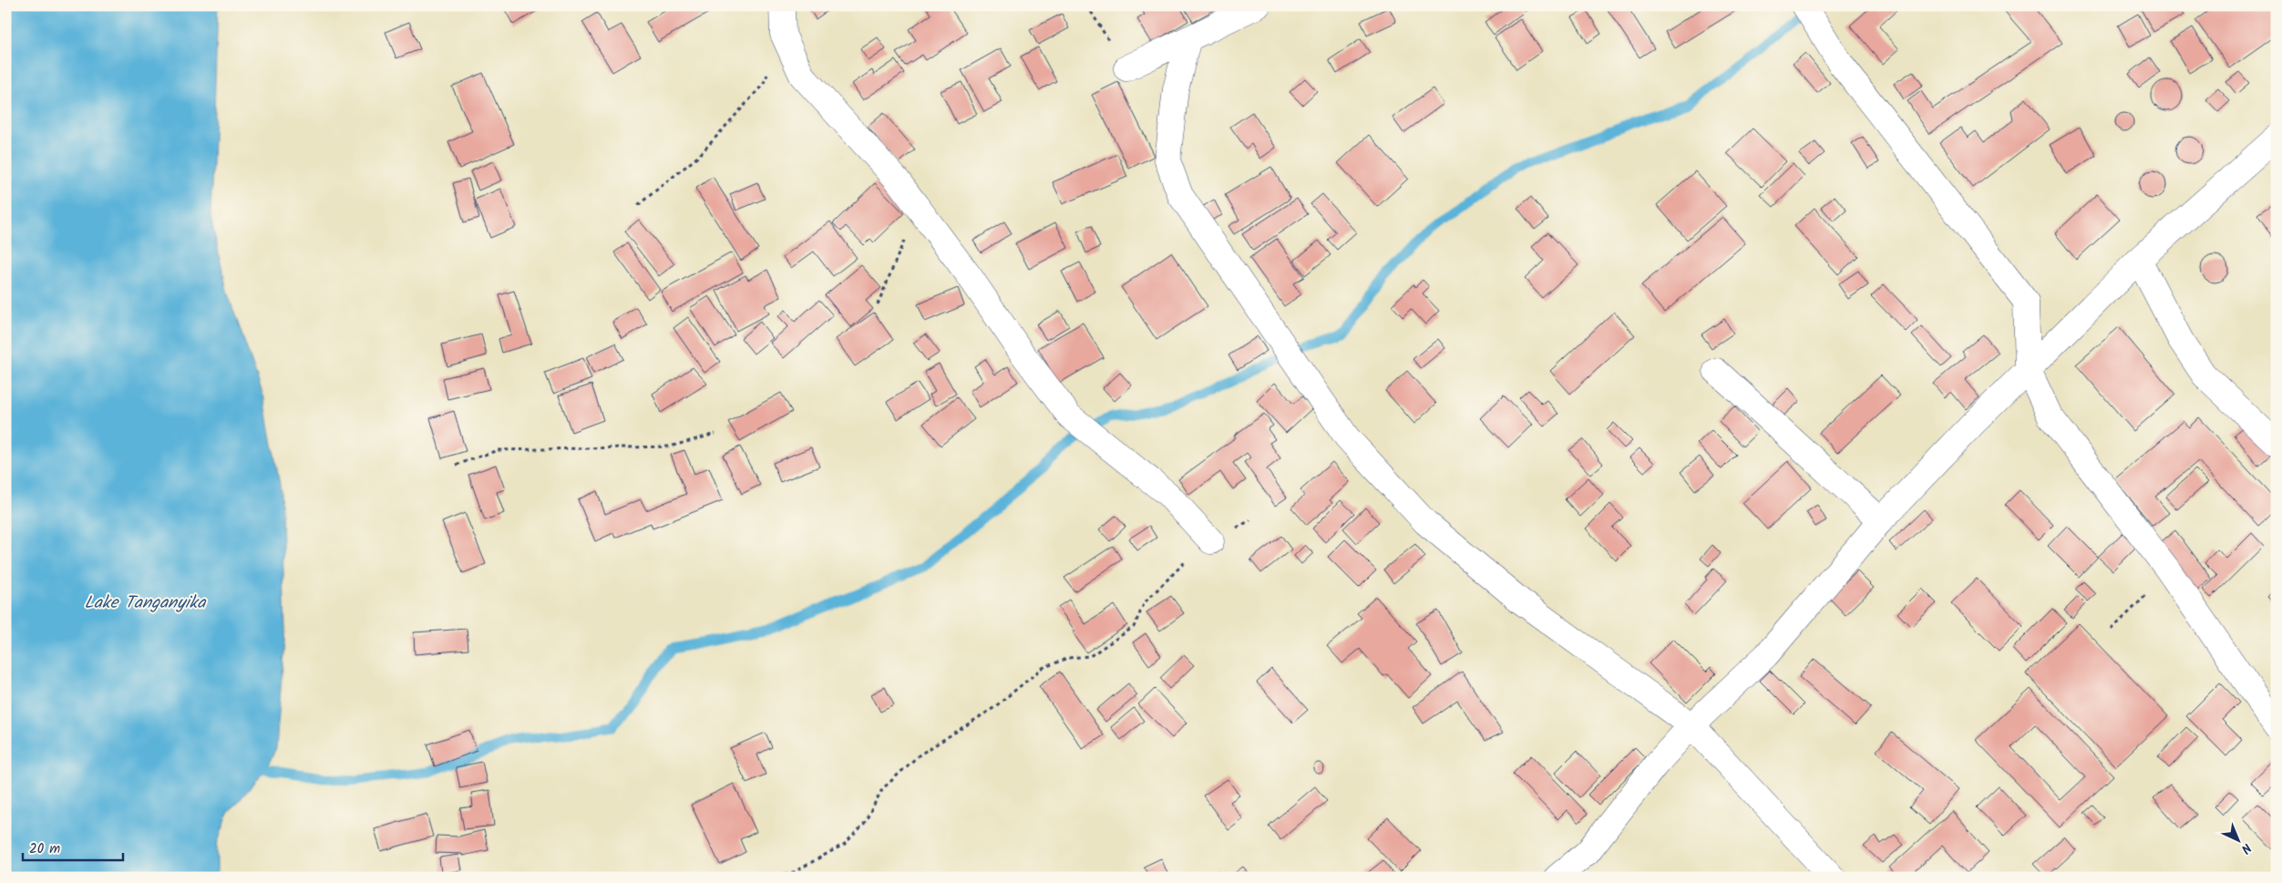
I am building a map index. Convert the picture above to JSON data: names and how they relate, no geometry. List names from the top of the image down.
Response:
{
  "water": ["Lake Tanganyika"],
  "scale_bar": "20 m",
  "north": "bottom right"
}
